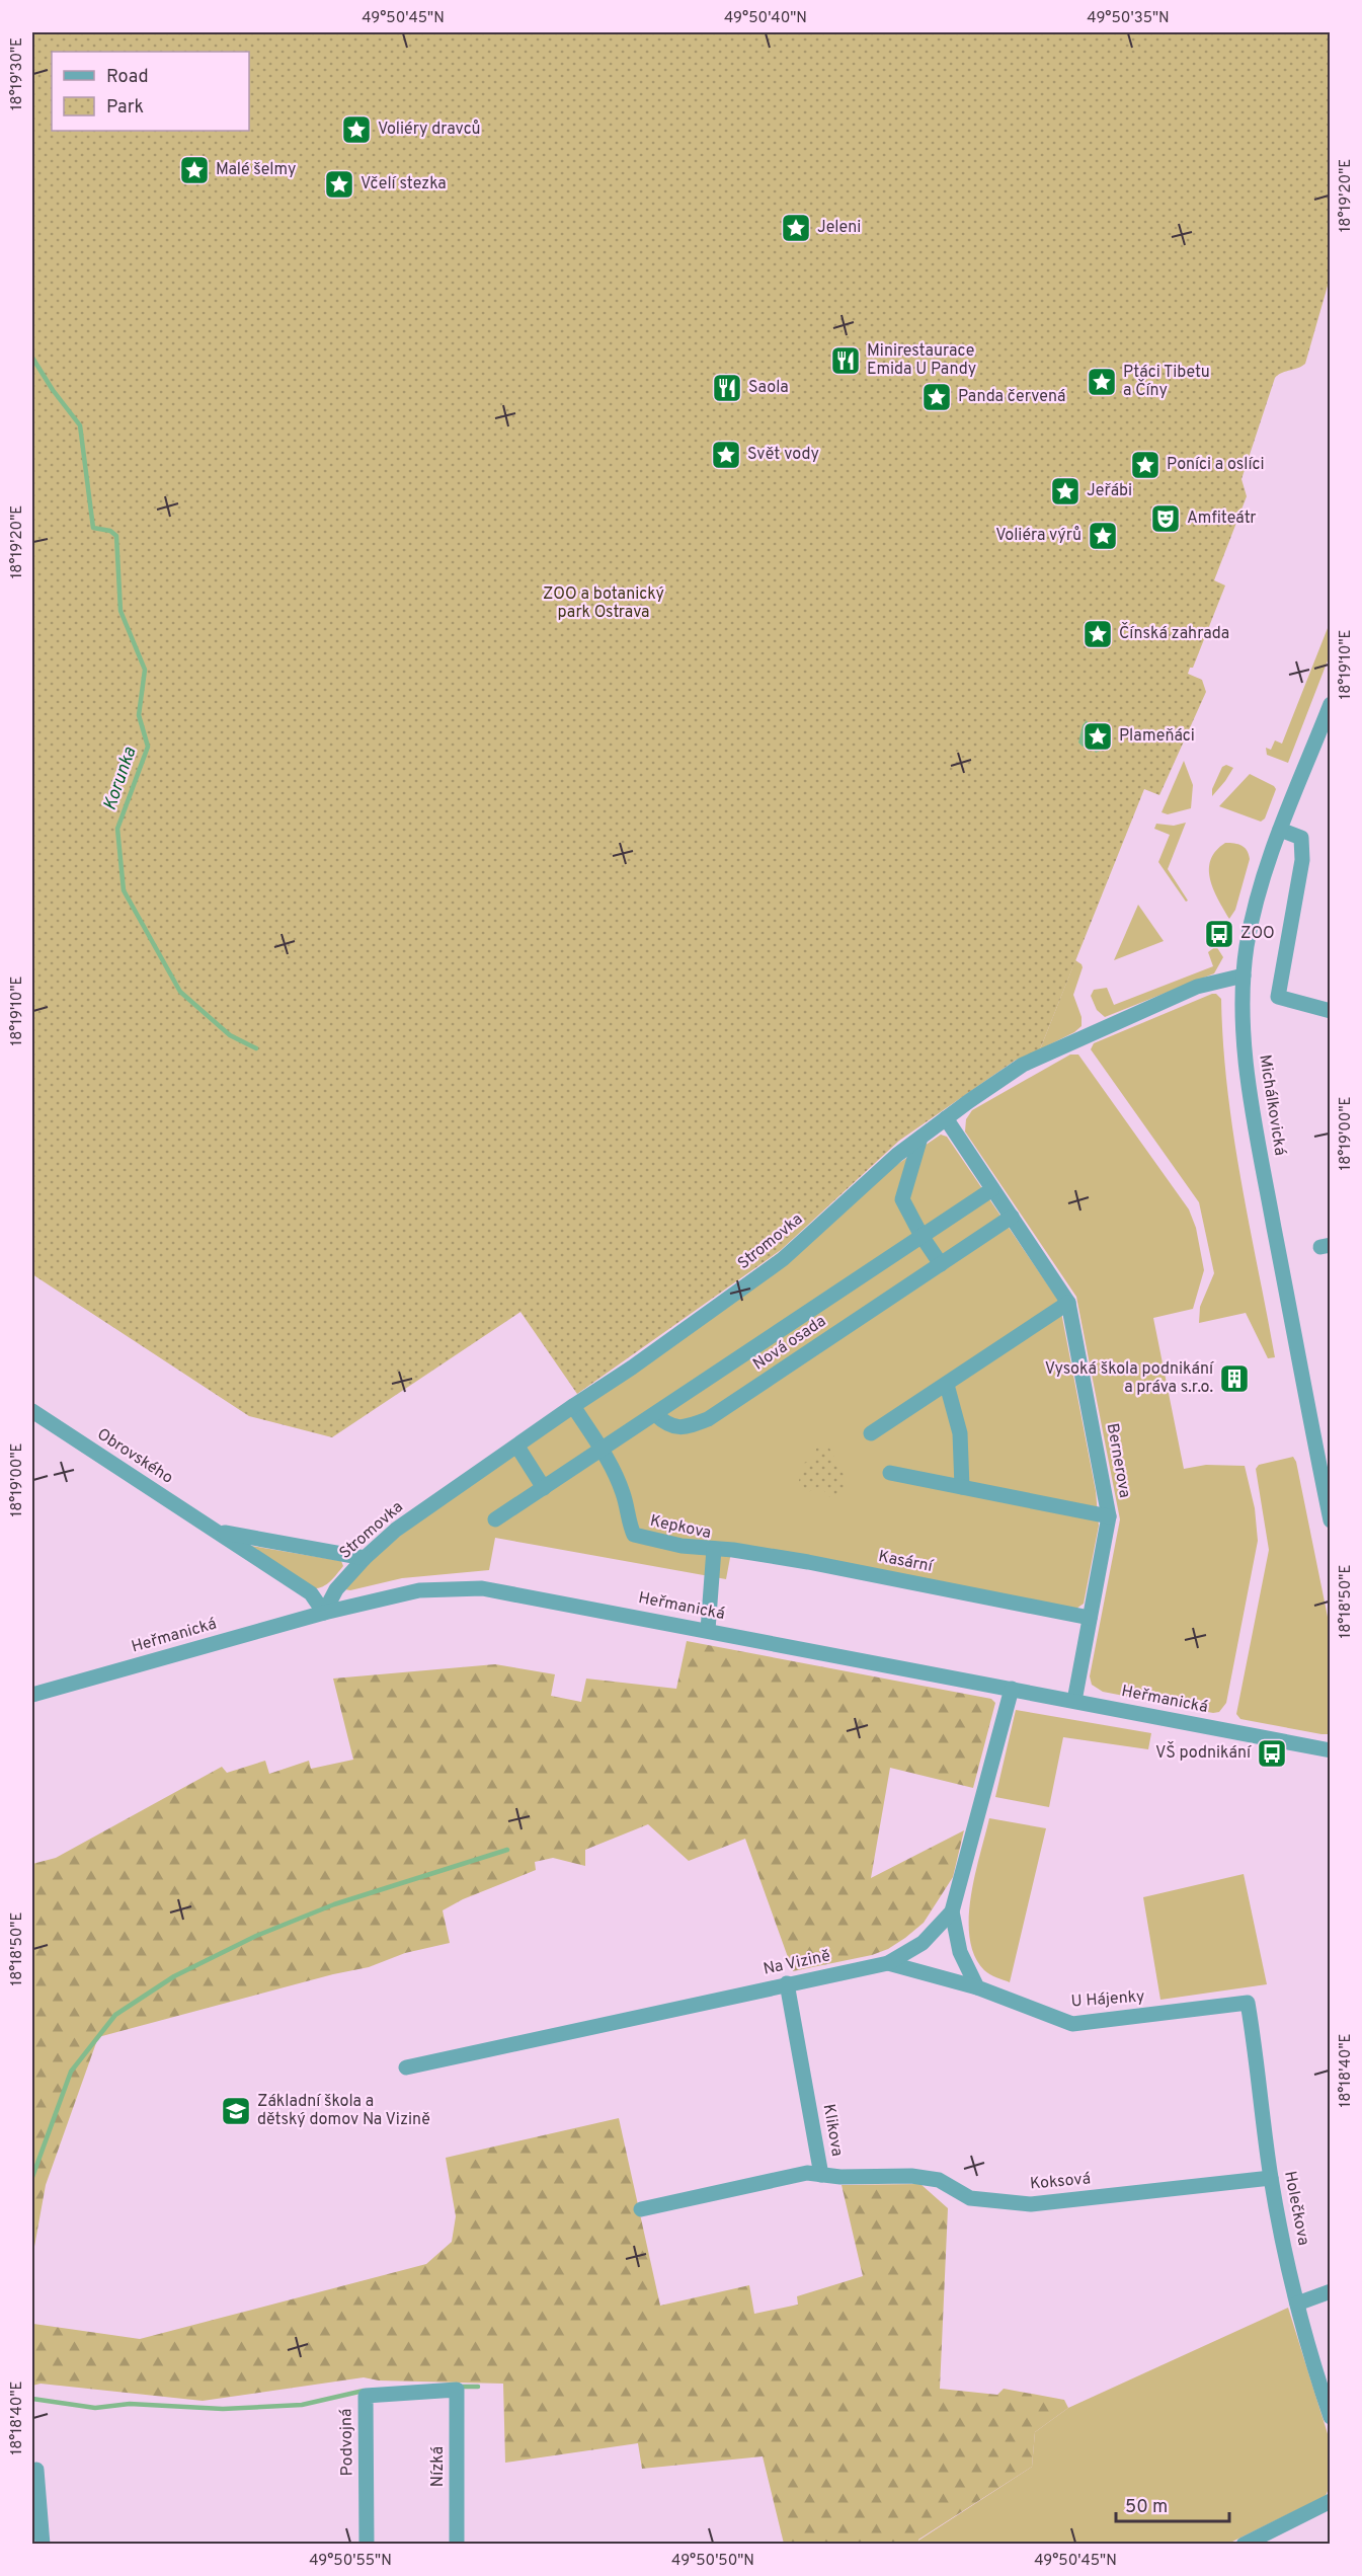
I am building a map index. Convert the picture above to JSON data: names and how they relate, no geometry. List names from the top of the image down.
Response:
{
  "streets": {
    "street": [
      "Michálkovická",
      "Stromovka",
      "Nová osada",
      "Obrovského",
      "Bernerova",
      "Kepkova",
      "Kasární",
      "Heřmanická",
      "Na Vizině",
      "U Hájenky",
      "Klikova",
      "Koksová",
      "Holečkova",
      "Podvojná",
      "Nízká"
    ]
  },
  "crossings": [
    ["Michálkovická", "Stromovka"],
    ["Stromovka", "Obrovského"],
    ["Stromovka", "Bernerova"],
    ["Stromovka", "Kepkova"],
    ["Stromovka", "Heřmanická"],
    ["Nová osada", "Bernerova"],
    ["Nová osada", "Kepkova"],
    ["Obrovského", "Heřmanická"],
    ["Bernerova", "Kasární"],
    ["Bernerova", "Heřmanická"],
    ["Kepkova", "Kasární"],
    ["Kepkova", "Heřmanická"],
    ["Heřmanická", "Na Vizině"],
    ["Na Vizině", "U Hájenky"],
    ["Na Vizině", "Klikova"],
    ["U Hájenky", "Holečkova"],
    ["Klikova", "Koksová"],
    ["Koksová", "Holečkova"],
    ["Podvojná", "Nízká"]
  ],
  "water": ["Korunka"],
  "parks": ["ZOO a botanický park Ostrava"],
  "places": {
    "place": [
      "Voliéry dravců",
      "Malé šelmy",
      "Včelí stezka",
      "Jeleni",
      "Ptáci Tibetu a Číny",
      "Panda červená",
      "Svět vody",
      "Poníci a oslíci",
      "Jeřábi",
      "Voliéra výrů",
      "Čínská zahrada",
      "Plameňáci"
    ],
    "restaurant": ["Minirestaurace Emida U Pandy", "Saola"],
    "theatre": ["Amfiteátr"],
    "bus stop": ["ZOO", "VŠ podnikání"],
    "building": ["Vysoká škola podnikání a práva s.r.o."],
    "school or university": ["Základní škola a dětský domov Na Vizině"]
  },
  "legend": ["Road", "Park"],
  "scale_bar": "50 m",
  "coordinates": [
    "49°50'45\"N",
    "49°50'40\"N",
    "49°50'35\"N",
    "18°19'30\"E",
    "18°19'20\"E",
    "18°19'10\"E",
    "18°19'00\"E",
    "18°18'50\"E",
    "18°18'40\"E",
    "49°50'55\"N",
    "49°50'50\"N"
  ]
}
